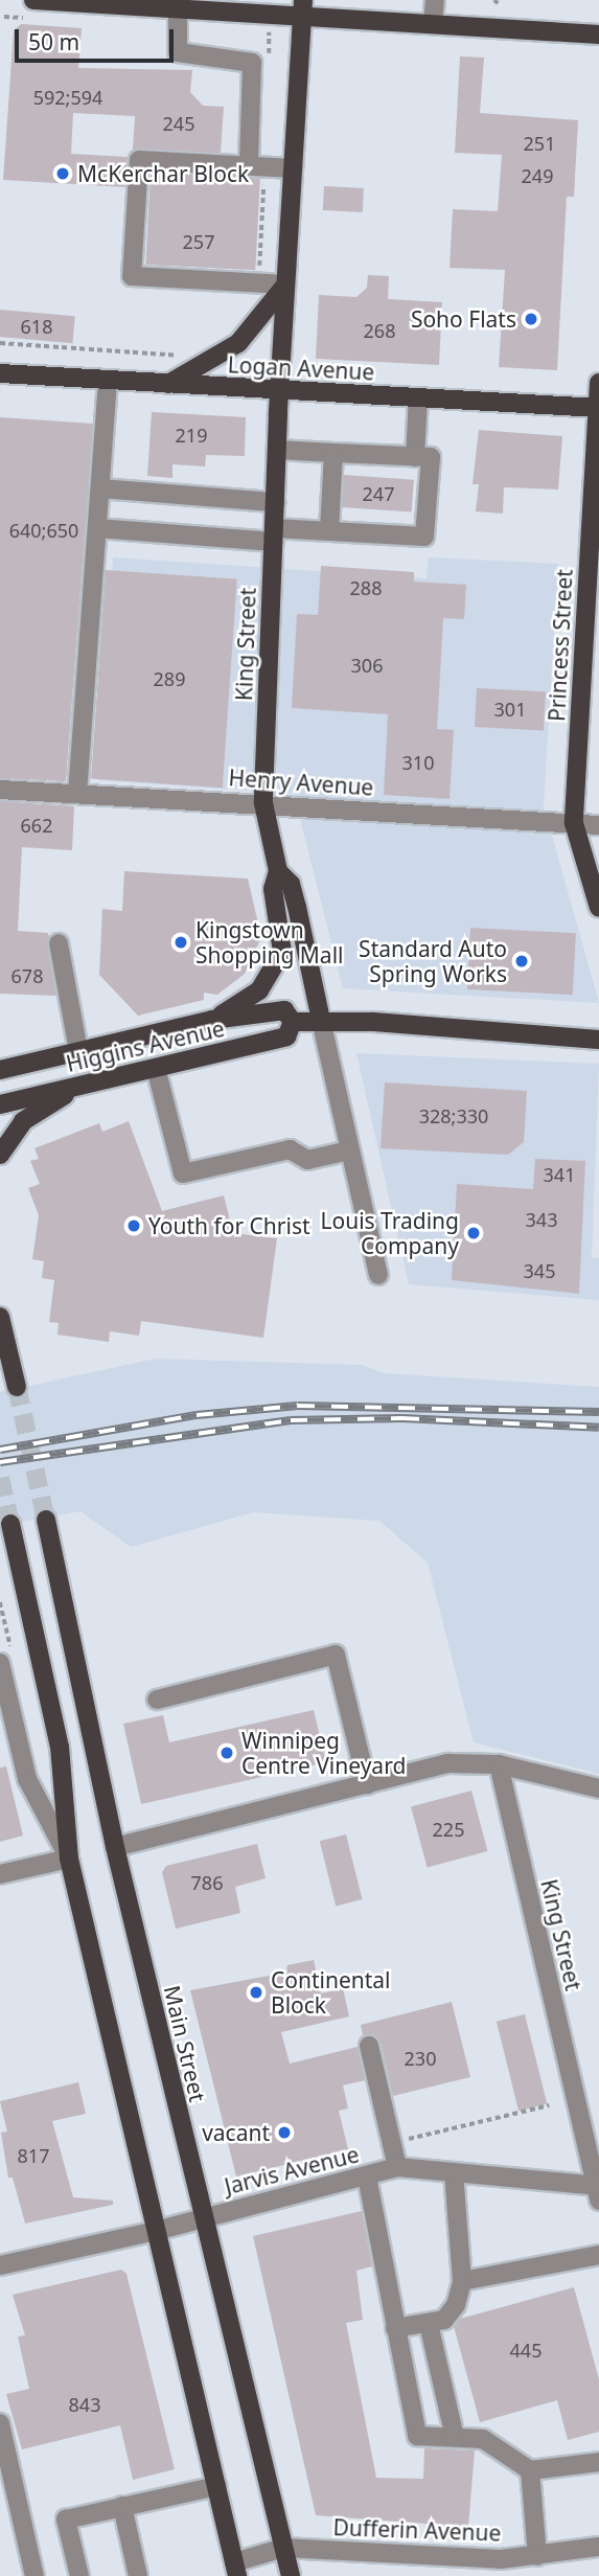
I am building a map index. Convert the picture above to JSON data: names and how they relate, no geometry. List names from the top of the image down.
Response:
{
  "streets": {
    "main road": [
      "Logan Avenue",
      "King Street",
      "Princess Street",
      "Higgins Avenue",
      "Main Street"
    ],
    "street": ["Henry Avenue", "Jarvis Avenue", "Dufferin Avenue"]
  },
  "crossings": [
    ["Logan Avenue", "King Street"],
    ["Logan Avenue", "Princess Street"],
    ["King Street", "Henry Avenue"],
    ["King Street", "Higgins Avenue"],
    ["King Street", "Jarvis Avenue"],
    ["Princess Street", "Henry Avenue"],
    ["Main Street", "Jarvis Avenue"],
    ["Main Street", "Dufferin Avenue"]
  ],
  "places": [
    "McKerchar Block",
    "Soho Flats",
    "Kingstown Shopping Mall",
    "Standard Auto Spring Works",
    "Youth for Christ",
    "Louis Trading Company",
    "Winnipeg Centre Vineyard",
    "Continental Block",
    "vacant"
  ],
  "house_numbers": [
    "592;594",
    "245",
    "251",
    "249",
    "257",
    "618",
    "268",
    "219",
    "247",
    "640;650",
    "288",
    "306",
    "289",
    "301",
    "310",
    "662",
    "678",
    "328;330",
    "341",
    "343",
    "345",
    "225",
    "786",
    "230",
    "817",
    "445",
    "843"
  ],
  "scale_bar": "50 m"
}
